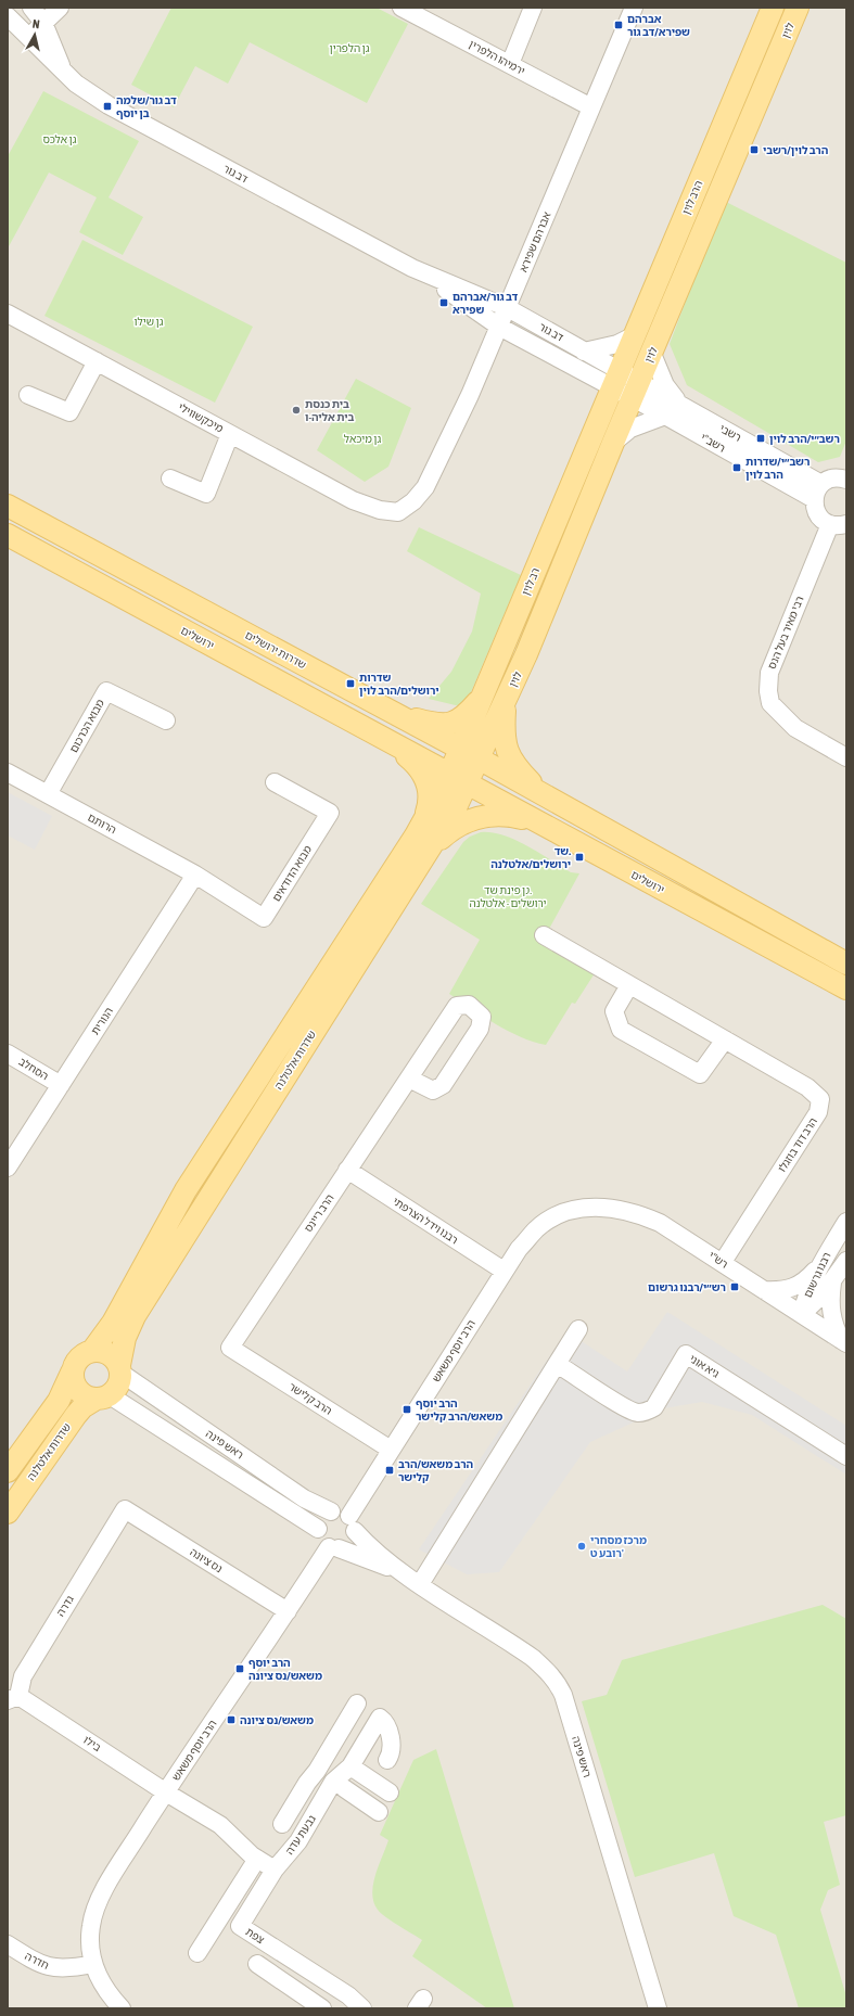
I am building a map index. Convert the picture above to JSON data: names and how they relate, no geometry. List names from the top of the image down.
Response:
{
  "streets": {
    "main road": [
      "לוין",
      "הרב לוין",
      "רב לוין",
      "ירושלים",
      "שדרות ירושלים",
      "שדרות אלטלנה"
    ],
    "street": [
      "ירמיהו הלפרין",
      "דב גור",
      "אברהם שפירא",
      "מיכקשווילי",
      "רשבי",
      "רשב\"י",
      "רבי מאיר בעל הנס",
      "מבוא הכרכום",
      "הרותם",
      "מבוא הדודאים",
      "הנורית",
      "הסחלב",
      "הרב דוד בוזגלו",
      "הרב ריינס",
      "רבנו וידל הצרפתי",
      "רש\"י",
      "רבנו גרשום",
      "הרב יוסף משאש",
      "גיא אוני",
      "הרב קלישר",
      "ראש פינה",
      "נס ציונה",
      "גדרה",
      "בילו",
      "גבעת עדה",
      "צפת",
      "חדרה"
    ]
  },
  "crossings": [
    ["לוין", "רשבי"],
    ["לוין", "רשב\"י"],
    ["לוין", "רב לוין"],
    ["לוין", "שדרות ירושלים"],
    ["לוין", "שדרות אלטלנה"],
    ["ירמיהו הלפרין", "אברהם שפירא"],
    ["דב גור", "הרב לוין"],
    ["דב גור", "אברהם שפירא"],
    ["דב גור", "רשב\"י"],
    ["דב גור", "רב לוין"],
    ["הרב לוין", "רשב\"י"],
    ["הרב לוין", "רב לוין"],
    ["אברהם שפירא", "מיכקשווילי"],
    ["רשבי", "רשב\"י"],
    ["רשב\"י", "רב לוין"],
    ["רב לוין", "שדרות ירושלים"],
    ["רב לוין", "שדרות אלטלנה"],
    ["ירושלים", "שדרות אלטלנה"],
    ["שדרות ירושלים", "שדרות אלטלנה"],
    ["מבוא הכרכום", "הרותם"],
    ["הרותם", "מבוא הדודאים"],
    ["הרותם", "הנורית"],
    ["מבוא הדודאים", "הנורית"],
    ["הנורית", "הסחלב"],
    ["שדרות אלטלנה", "ראש פינה"],
    ["הרב דוד בוזגלו", "רש\"י"],
    ["הרב ריינס", "רבנו וידל הצרפתי"],
    ["הרב ריינס", "הרב קלישר"],
    ["רבנו וידל הצרפתי", "הרב יוסף משאש"],
    ["רש\"י", "רבנו גרשום"],
    ["רש\"י", "הרב יוסף משאש"],
    ["הרב יוסף משאש", "הרב קלישר"],
    ["הרב יוסף משאש", "ראש פינה"],
    ["הרב יוסף משאש", "נס ציונה"],
    ["הרב יוסף משאש", "בילו"],
    ["הרב יוסף משאש", "חדרה"],
    ["נס ציונה", "גדרה"],
    ["גדרה", "בילו"],
    ["גבעת עדה", "צפת"]
  ],
  "parks": [
    "גן הלפרין",
    "גן אלכס",
    "גן שילו",
    "גן מיכאל",
    "גן פינת שד. ירושלים - אלטלנה"
  ],
  "places": {
    "transit": [
      "אברהם שפירא/דב גור",
      "דב גור/שלמה בן יוסף",
      "הרב לוין/רשבי",
      "דב גור/אברהם שפירא",
      "רשב״י/הרב לוין",
      "רשב״י/שדרות הרב לוין",
      "שדרות ירושלים/הרב לוין",
      "שד. ירושלים/אלטלנה",
      "רש״י/רבנו גרשום",
      "הרב יוסף משאש/הרב קלישר",
      "הרב משאש/הרב קלישר",
      "הרב יוסף משאש/נס ציונה",
      "משאש/נס ציונה"
    ],
    "other": ["בית כנסת בית אליה-ו", "מרכז מסחרי רובע ט'"]
  },
  "north": "top"
}
